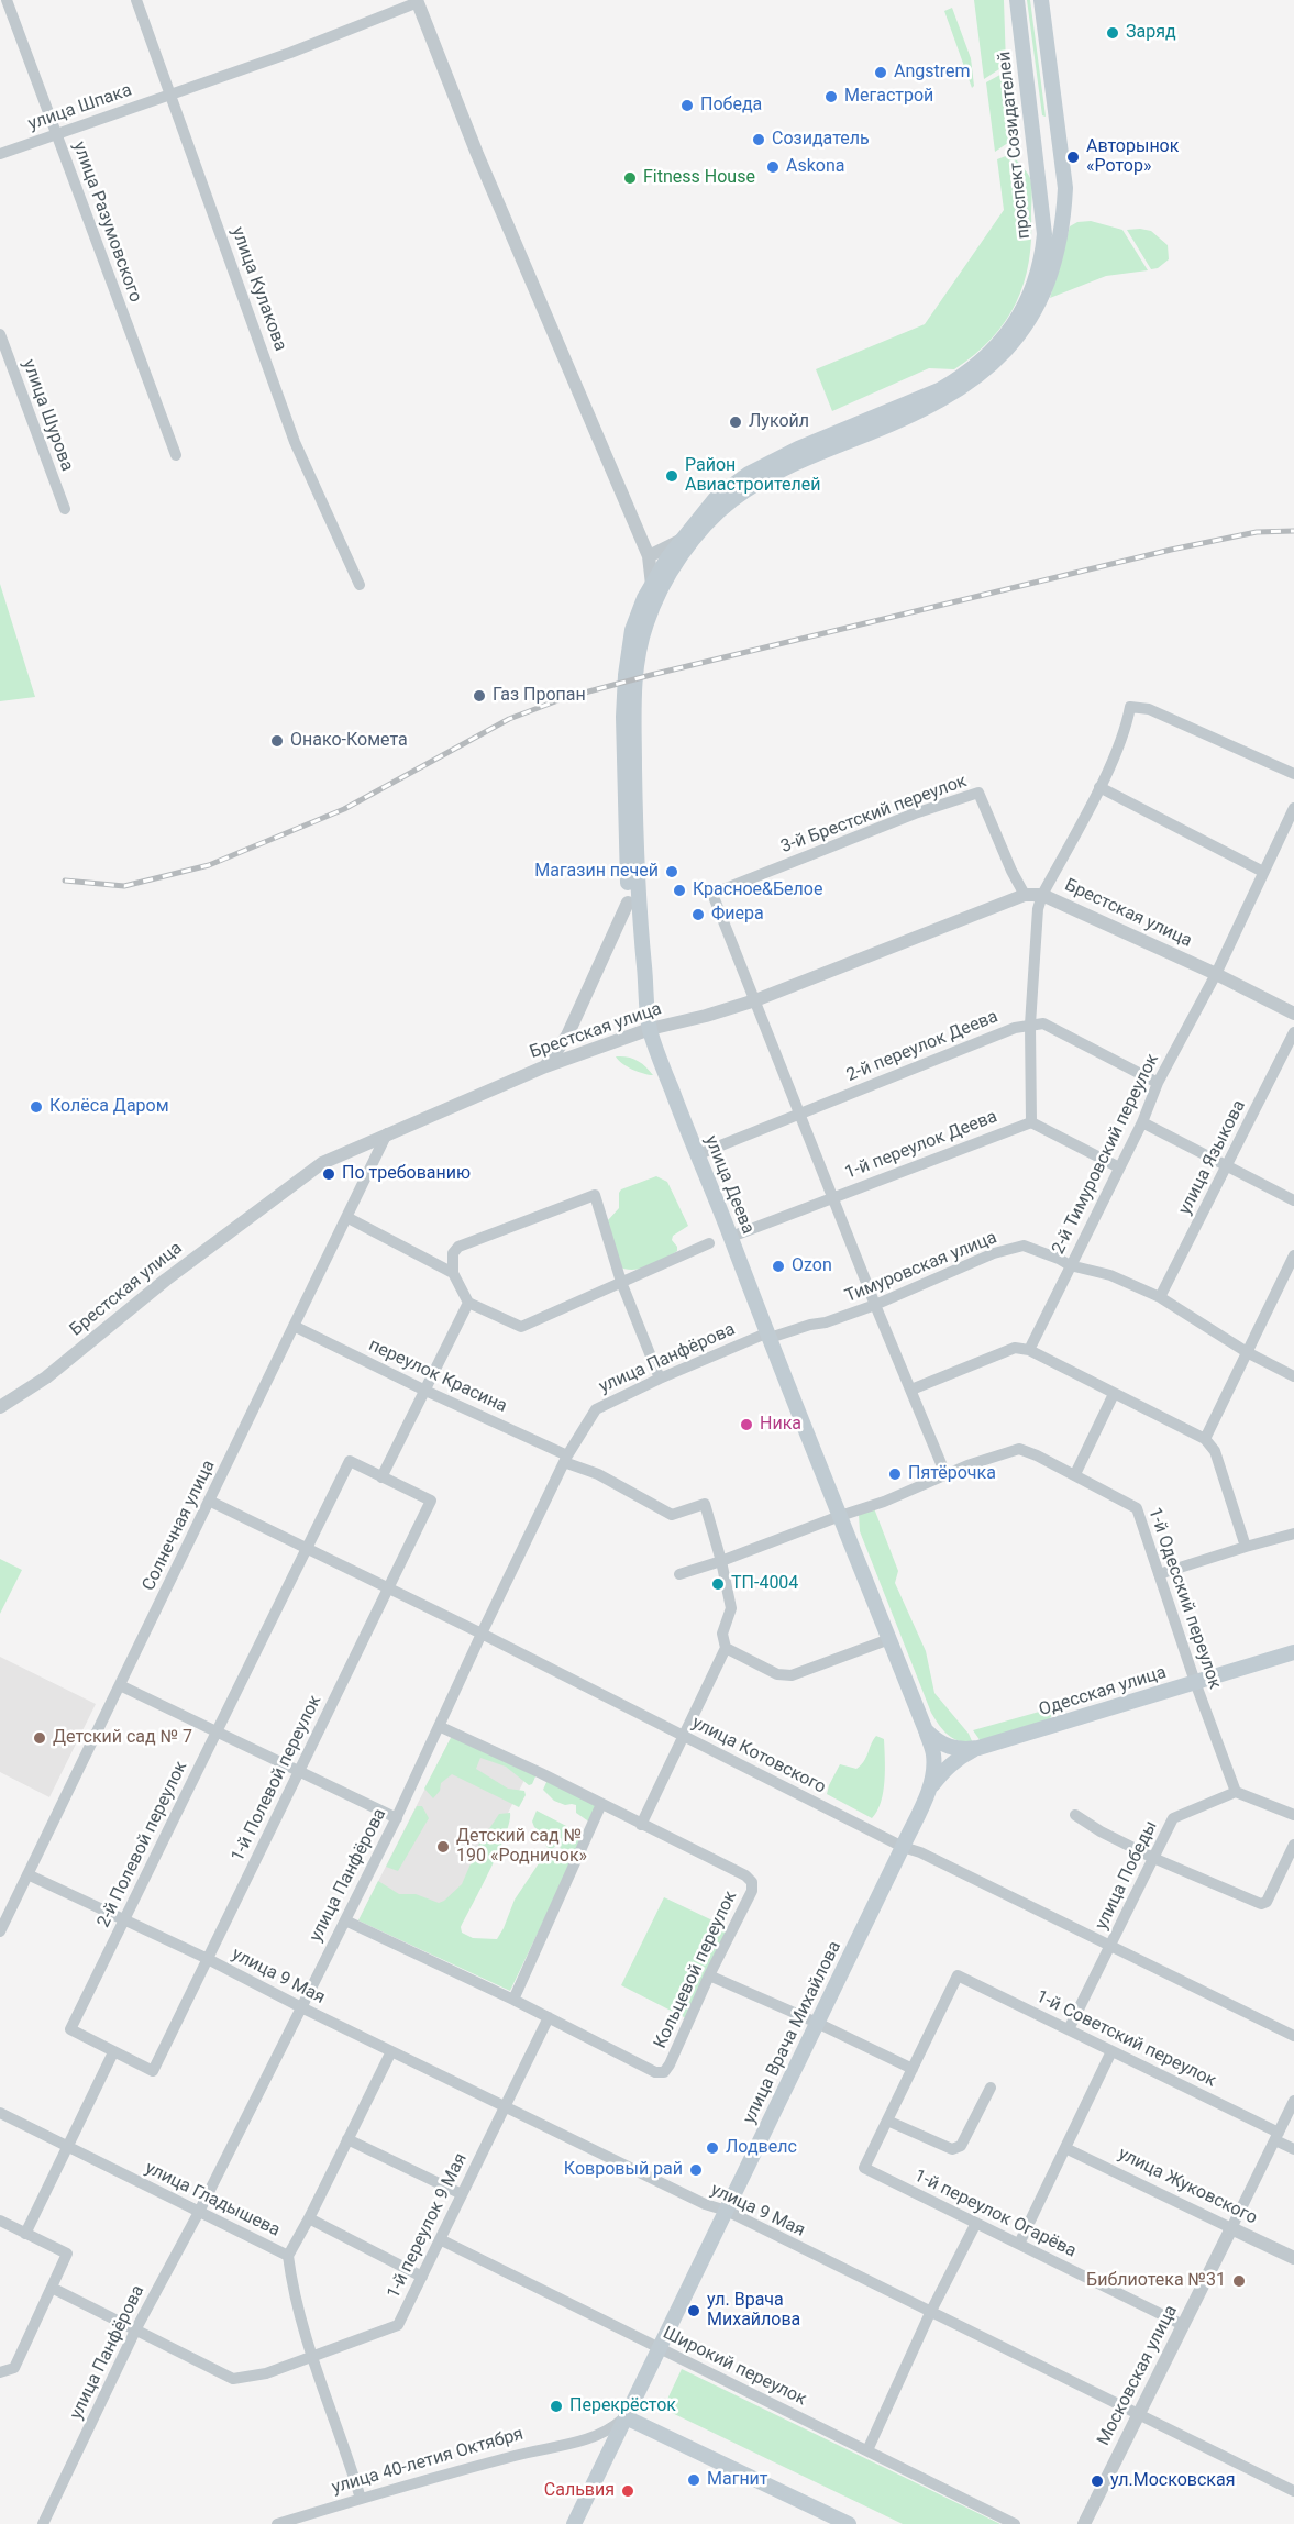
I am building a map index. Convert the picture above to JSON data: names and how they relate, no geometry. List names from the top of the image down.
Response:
{
  "streets": {
    "main road": [
      "проспект Созидателей",
      "улица Деева",
      "Одесская улица",
      "улица Врача Михайлова"
    ],
    "street": [
      "улица Шпака",
      "улица Разумовского",
      "улица Кулакова",
      "улица Шурова",
      "3-й Брестский переулок",
      "Брестская улица",
      "2-й переулок Деева",
      "1-й переулок Деева",
      "2-й Тимуровский переулок",
      "улица Языкова",
      "Тимуровская улица",
      "улица Панфёрова",
      "переулок Красина",
      "Солнечная улица",
      "1-й Одесский переулок",
      "улица Котовского",
      "1-й Полевой переулок",
      "2-й Полевой переулок",
      "улица Победы",
      "Кольцевой переулок",
      "улица 9 Мая",
      "1-й Советский переулок",
      "улица Жуковского",
      "улица Гладышева",
      "1-й переулок Огарёва",
      "1-й переулок 9 Мая",
      "Широкий переулок",
      "Московская улица",
      "улица 40-летия Октября"
    ]
  },
  "crossings": [
    ["улица Шпака", "улица Разумовского"],
    ["улица Шпака", "улица Кулакова"],
    ["проспект Созидателей", "Брестская улица"],
    ["проспект Созидателей", "улица Деева"],
    ["3-й Брестский переулок", "Брестская улица"],
    ["Брестская улица", "2-й Тимуровский переулок"],
    ["Брестская улица", "улица Деева"],
    ["Брестская улица", "Солнечная улица"],
    ["2-й переулок Деева", "улица Деева"],
    ["1-й переулок Деева", "улица Деева"],
    ["2-й Тимуровский переулок", "Тимуровская улица"],
    ["улица Языкова", "Тимуровская улица"],
    ["улица Деева", "Тимуровская улица"],
    ["улица Деева", "улица Панфёрова"],
    ["улица Деева", "1-й Одесский переулок"],
    ["улица Деева", "Одесская улица"],
    ["улица Деева", "улица Врача Михайлова"],
    ["Тимуровская улица", "улица Панфёрова"],
    ["улица Панфёрова", "переулок Красина"],
    ["улица Панфёрова", "улица Котовского"],
    ["улица Панфёрова", "Кольцевой переулок"],
    ["улица Панфёрова", "улица 9 Мая"],
    ["улица Панфёрова", "улица Гладышева"],
    ["улица Панфёрова", "1-й переулок 9 Мая"],
    ["переулок Красина", "Солнечная улица"],
    ["переулок Красина", "1-й Одесский переулок"],
    ["Солнечная улица", "улица Котовского"],
    ["Солнечная улица", "улица 9 Мая"],
    ["1-й Одесский переулок", "Одесская улица"],
    ["1-й Одесский переулок", "улица Победы"],
    ["Одесская улица", "улица Врача Михайлова"],
    ["улица Котовского", "1-й Полевой переулок"],
    ["улица Котовского", "2-й Полевой переулок"],
    ["улица Котовского", "улица Победы"],
    ["улица Котовского", "улица Врача Михайлова"],
    ["1-й Полевой переулок", "2-й Полевой переулок"],
    ["1-й Полевой переулок", "улица 9 Мая"],
    ["2-й Полевой переулок", "улица 9 Мая"],
    ["улица Победы", "1-й Советский переулок"],
    ["Кольцевой переулок", "1-й переулок 9 Мая"],
    ["улица 9 Мая", "улица Врача Михайлова"],
    ["улица 9 Мая", "1-й переулок 9 Мая"],
    ["улица 9 Мая", "Московская улица"],
    ["улица Врача Михайлова", "Широкий переулок"],
    ["улица Врача Михайлова", "улица 40-летия Октября"],
    ["1-й Советский переулок", "Московская улица"],
    ["улица Жуковского", "Московская улица"],
    ["улица Гладышева", "1-й переулок 9 Мая"],
    ["улица Гладышева", "улица 40-летия Октября"],
    ["1-й переулок Огарёва", "Московская улица"],
    ["1-й переулок 9 Мая", "Широкий переулок"]
  ],
  "places": [
    "Заряд",
    "Angstrem",
    "Мегастрой",
    "Победа",
    "Созидатель",
    "Авторынок «Ротор»",
    "Askona",
    "Fitness House",
    "Лукойл",
    "Район Авиастроителей",
    "Газ Пропан",
    "Онако-Комета",
    "Магазин печей",
    "Красное&Белое",
    "Фиера",
    "Колёса Даром",
    "По требованию",
    "Ozon",
    "Ника",
    "Пятёрочка",
    "ТП-4004",
    "Детский сад № 7",
    "Детский сад № 190 «Родничок»",
    "Лодвелс",
    "Ковровый рай",
    "Библиотека №31",
    "ул. Врача Михайлова",
    "Перекрёсток",
    "Магнит",
    "ул.Московская",
    "Сальвия"
  ]
}
